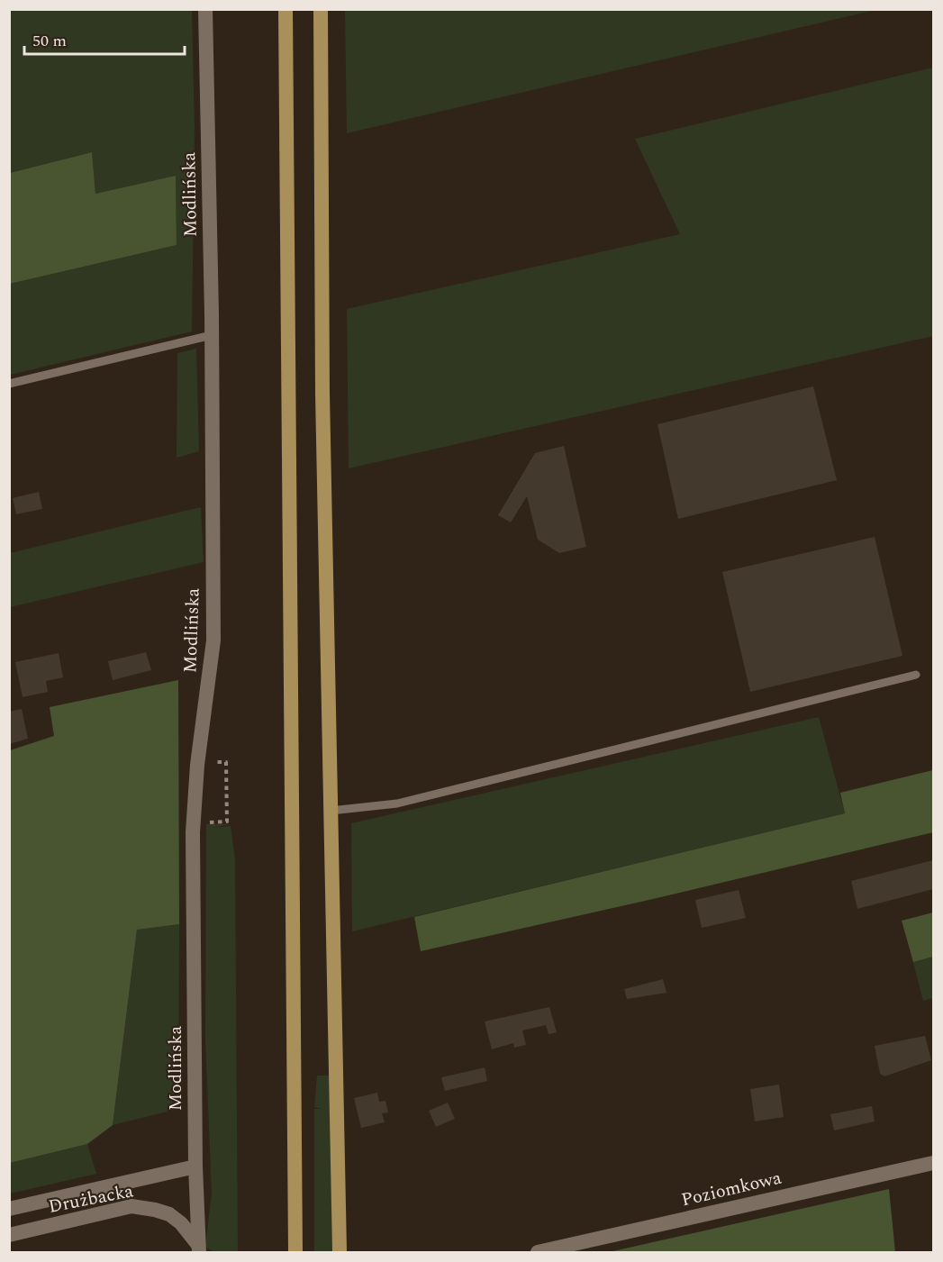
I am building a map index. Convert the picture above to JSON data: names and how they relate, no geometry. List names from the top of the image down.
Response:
{
  "streets": {
    "street": ["Modlińska", "Poziomkowa", "Drużbacka"]
  },
  "crossings": [
    ["Modlińska", "Drużbacka"]
  ],
  "scale_bar": "50 m"
}
